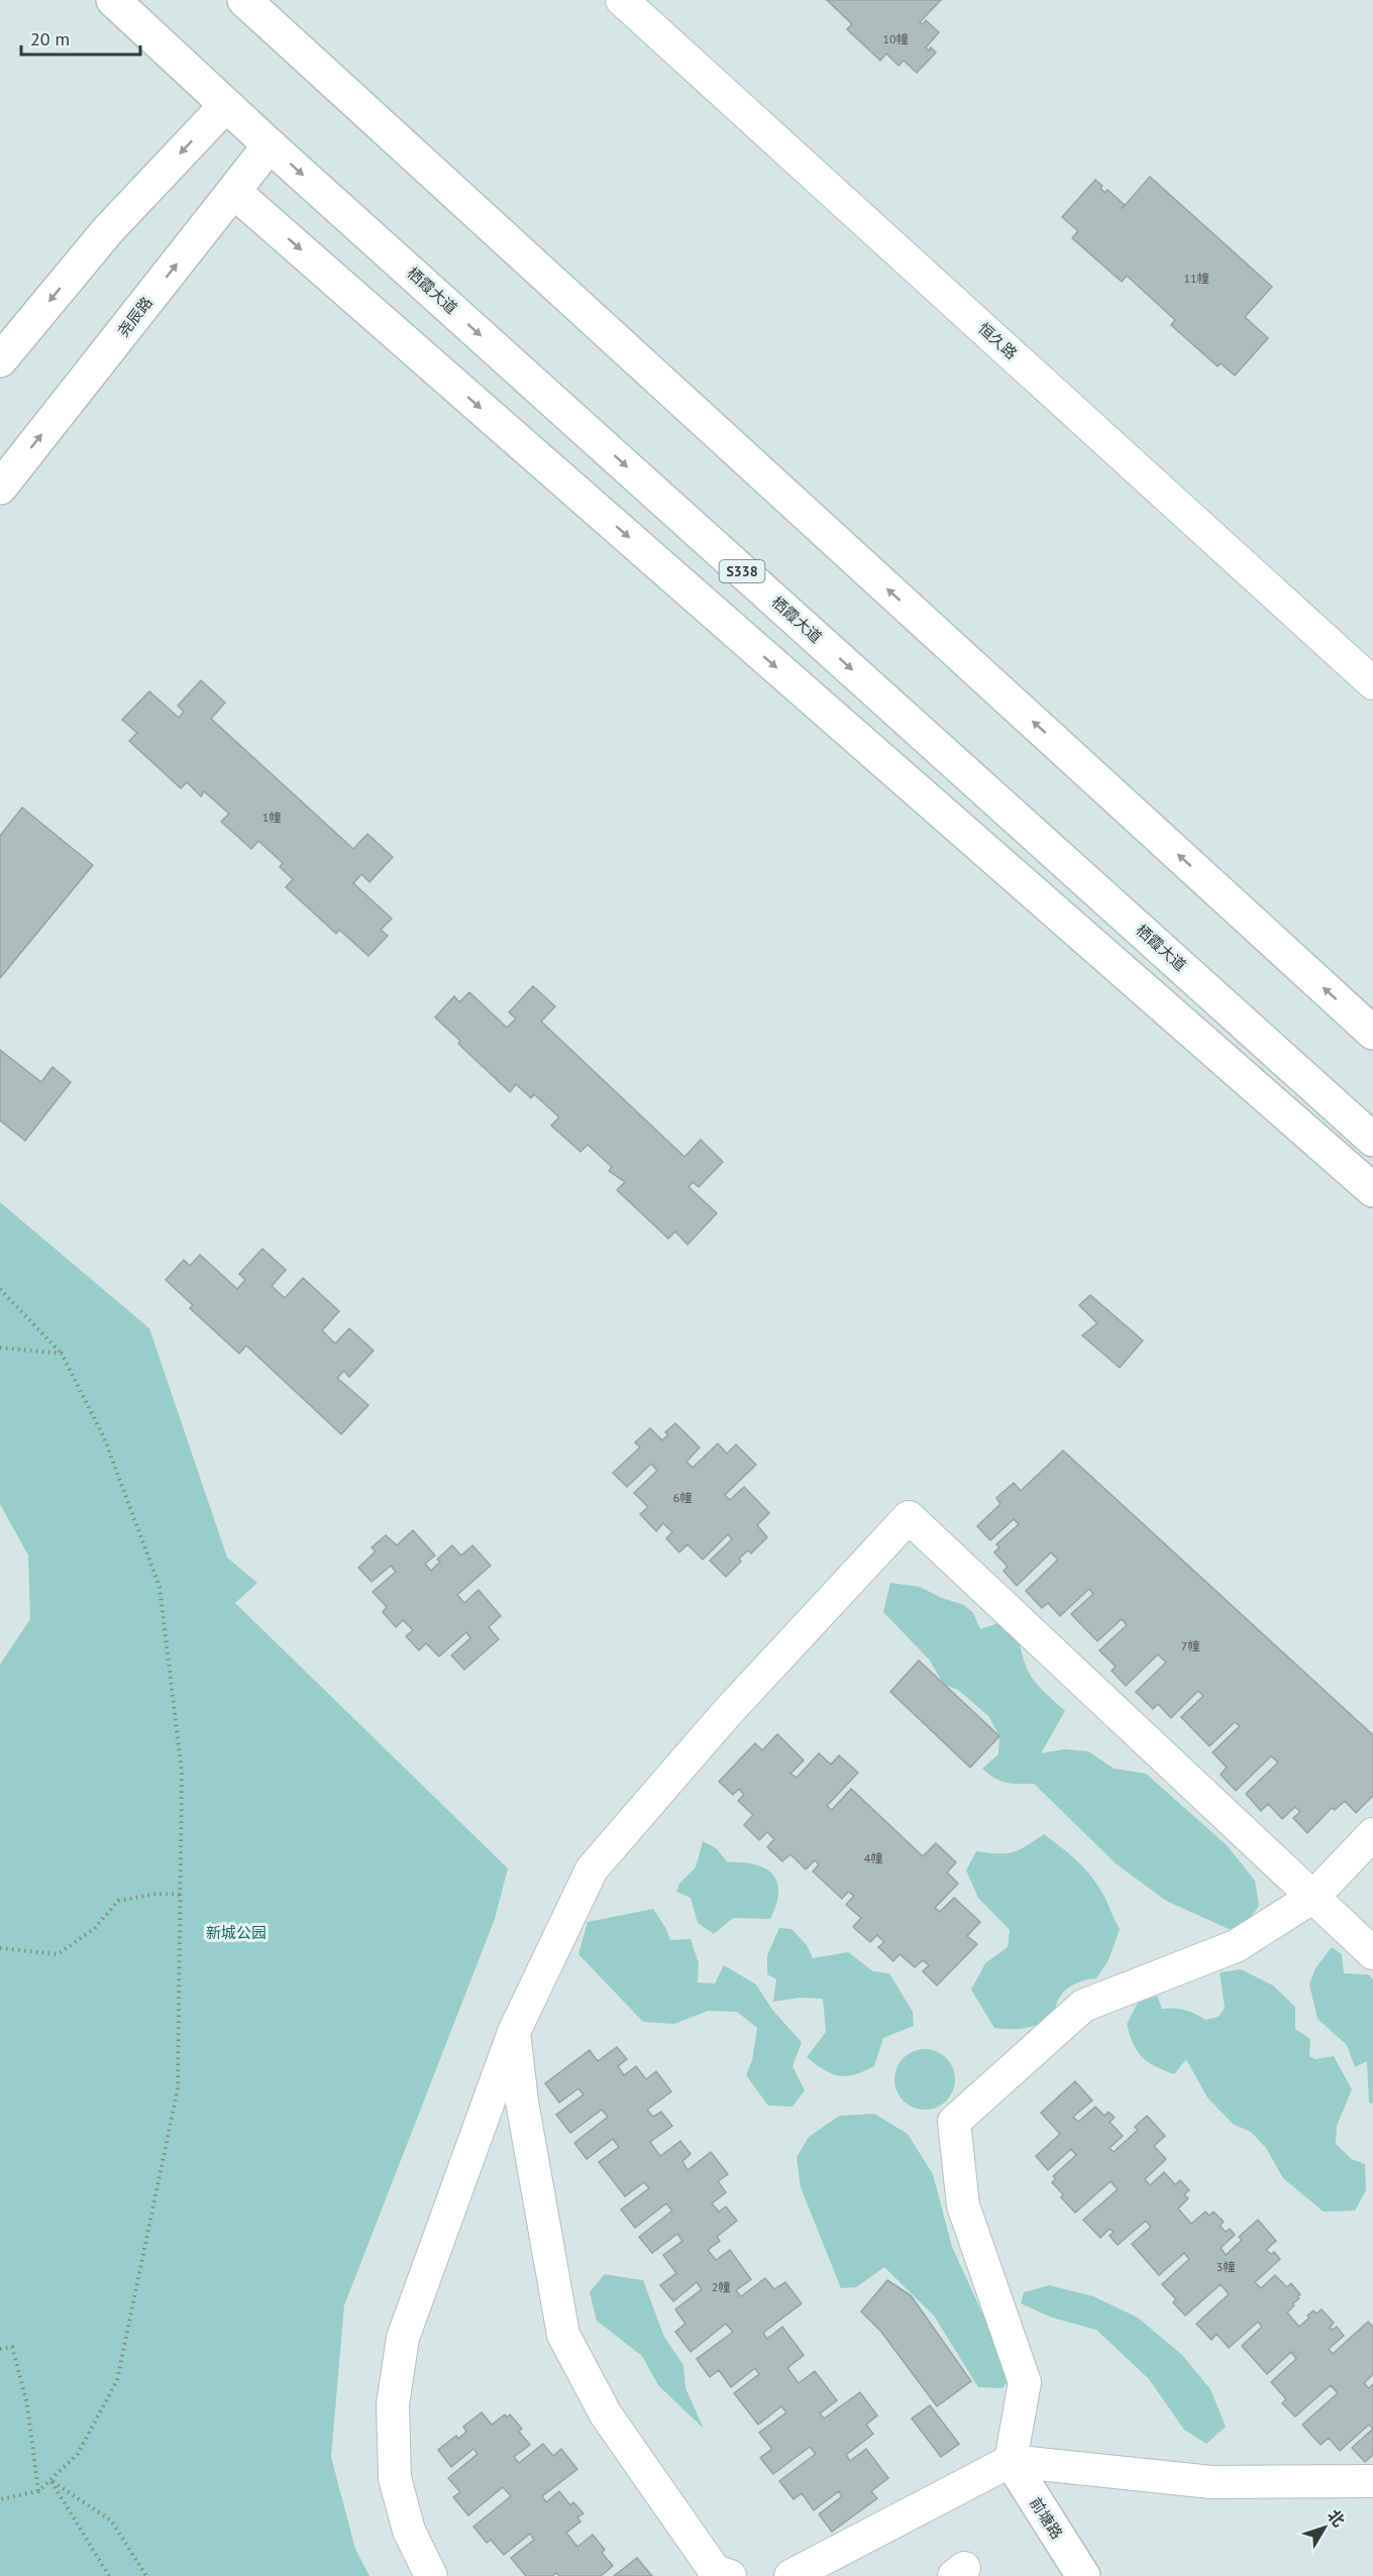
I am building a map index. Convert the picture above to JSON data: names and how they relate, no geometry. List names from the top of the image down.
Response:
{
  "streets": {
    "main road": [
      "栖霞大道",
      "尧辰路",
      "S338",
      "前塘路"
    ],
    "street": ["恒久路"]
  },
  "crossings": [
    ["栖霞大道", "尧辰路"]
  ],
  "parks": ["新城公园"],
  "house_numbers": [
    "10幢",
    "11幢",
    "1幢",
    "6幢",
    "7幢",
    "4幢",
    "3幢",
    "2幢"
  ],
  "scale_bar": "20 m",
  "north": "top right"
}
